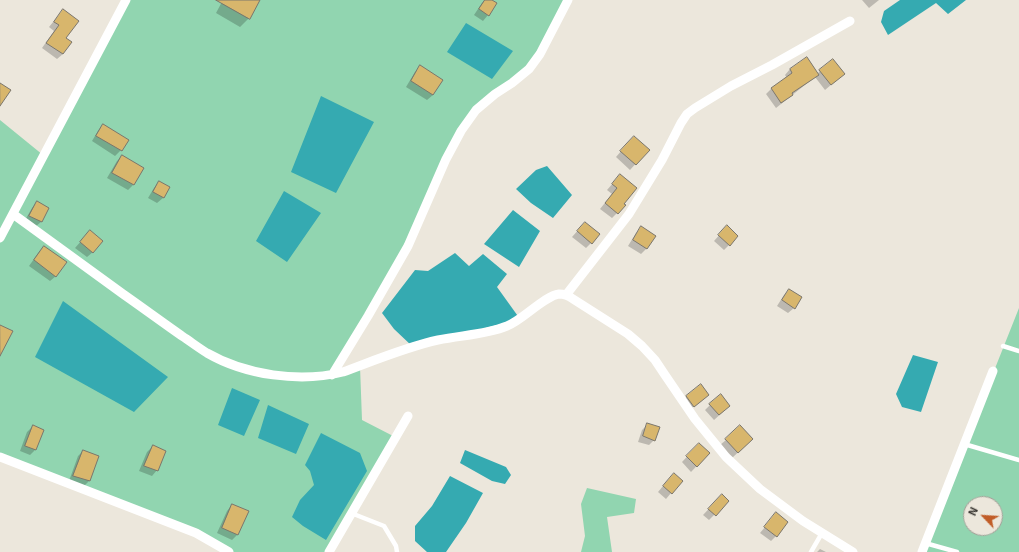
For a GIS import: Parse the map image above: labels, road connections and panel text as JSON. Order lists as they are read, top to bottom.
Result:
{
  "north": "top left"
}
